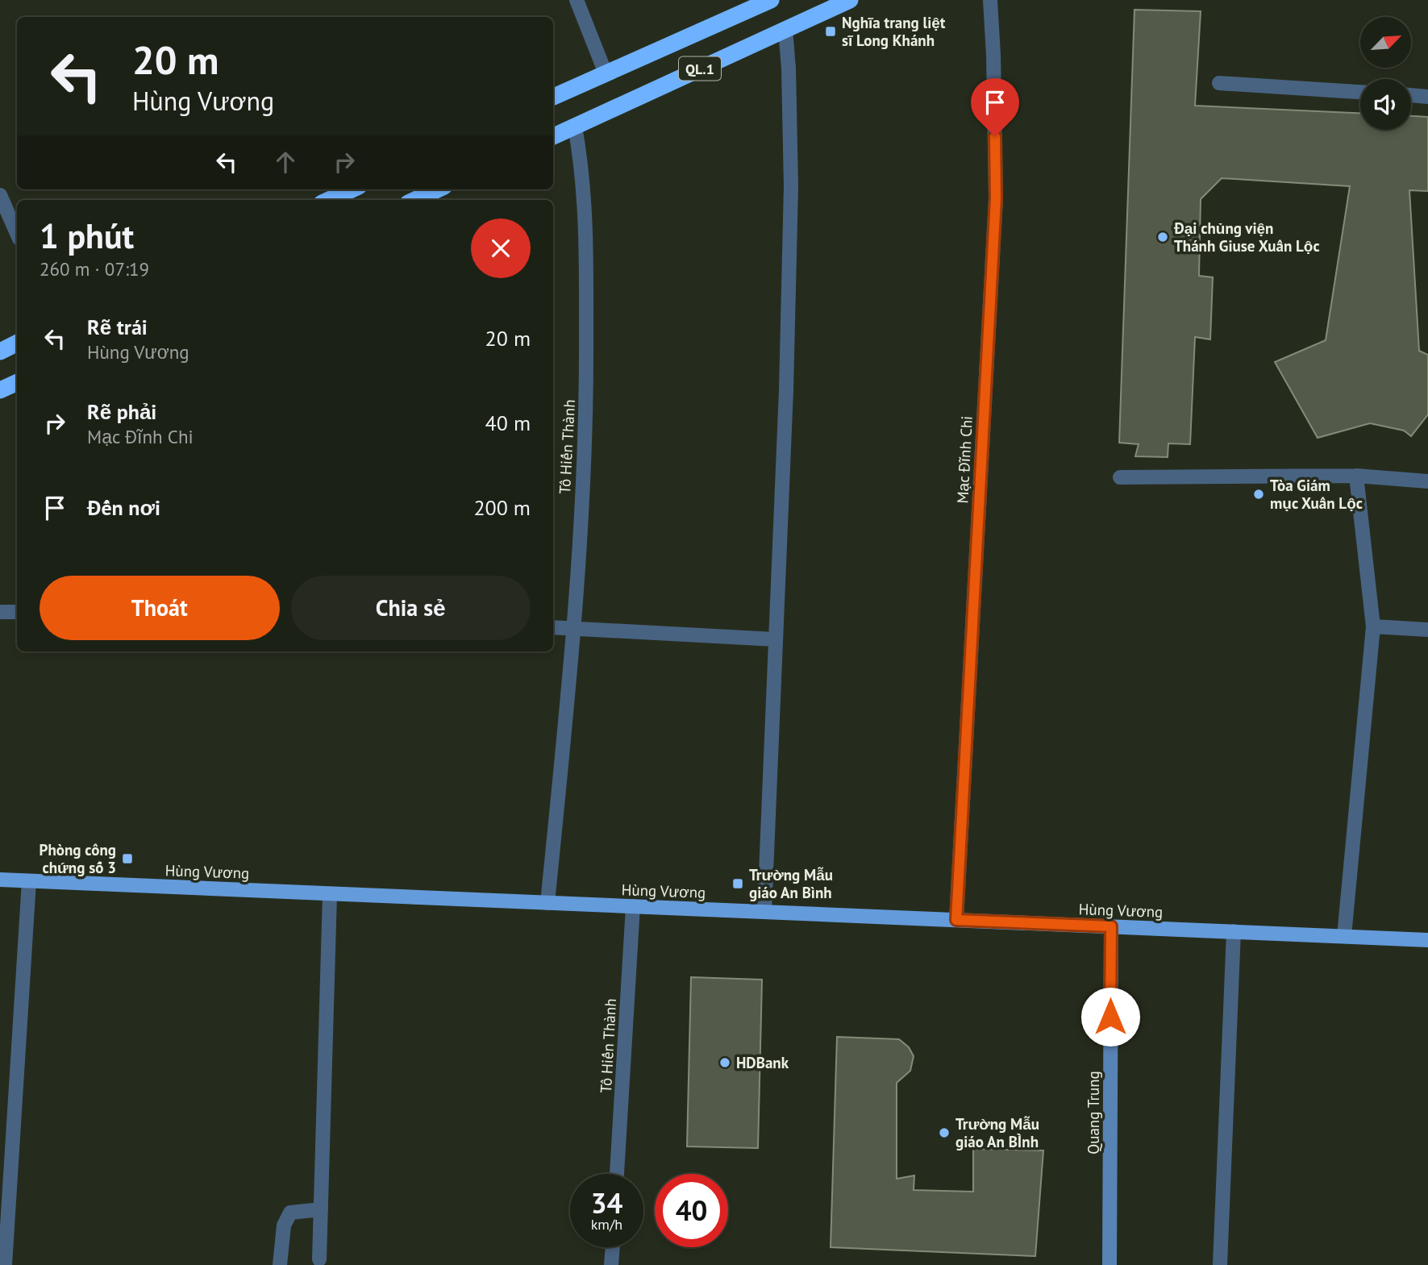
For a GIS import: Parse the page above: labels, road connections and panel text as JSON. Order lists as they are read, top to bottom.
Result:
{
  "streets": {
    "highway": ["QL.1"],
    "main road": ["Hùng Vương"],
    "street": ["Tô Hiến Thành", "Mạc Đĩnh Chi", "Quang Trung"]
  },
  "crossings": [
    ["QL.1", "Tô Hiến Thành"],
    ["Tô Hiến Thành", "Hùng Vương"],
    ["Mạc Đĩnh Chi", "Hùng Vương"],
    ["Hùng Vương", "Quang Trung"]
  ],
  "places": {
    "transit": ["Nghĩa trang liệt sĩ Long Khánh", "Phòng công chứng số 3", "Trường Mẫu giáo An Bình"],
    "other": [
      "Đại chủng viện Thánh Giuse Xuân Lộc",
      "Tòa Giám mục Xuân Lộc",
      "HDBank",
      "Trường Mẫu giáo An BÌnh"
    ]
  },
  "north": "top right",
  "page": {
    "turn": ["20 m", "Hùng Vương"],
    "heading": ["1 phút", "260 m · 07:19"],
    "list": [
      {
        "name": "Rẽ trái",
        "note": "Hùng Vương",
        "value": "20 m"
      },
      {
        "name": "Rẽ phải",
        "note": "Mạc Đĩnh Chi",
        "value": "40 m"
      },
      {
        "name": "Đến nơi",
        "value": "200 m"
      }
    ],
    "buttons": ["Thoát", "Chia sẻ"],
    "speed": "34 km/h",
    "limit": "40"
  }
}
